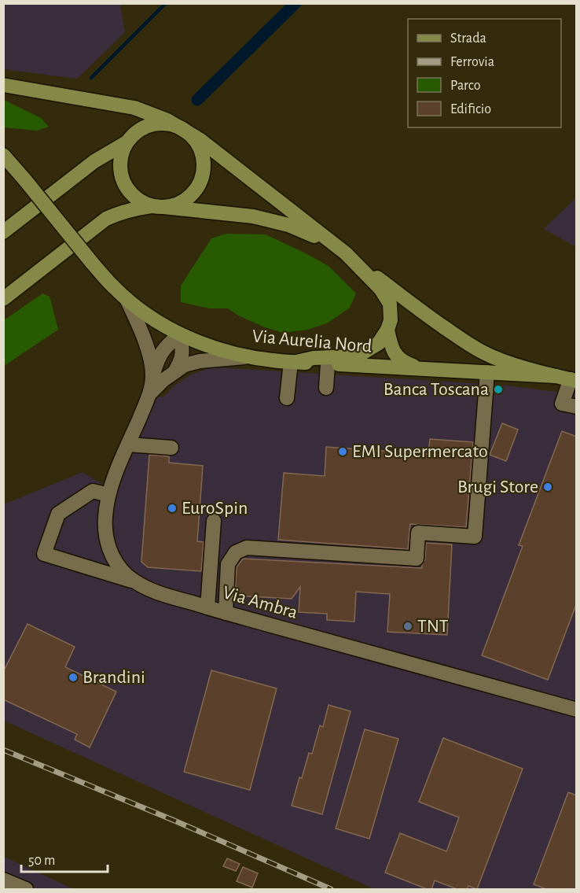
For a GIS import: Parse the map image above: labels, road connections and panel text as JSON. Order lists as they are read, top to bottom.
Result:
{
  "streets": {
    "main road": ["Via Aurelia Nord"],
    "street": ["Via Ambra"]
  },
  "places": [
    "Banca Toscana",
    "EMI Supermercato",
    "Brugi Store",
    "EuroSpin",
    "TNT",
    "Brandini"
  ],
  "legend": [
    "Strada",
    "Ferrovia",
    "Parco",
    "Edificio"
  ],
  "scale_bar": "50 m"
}
